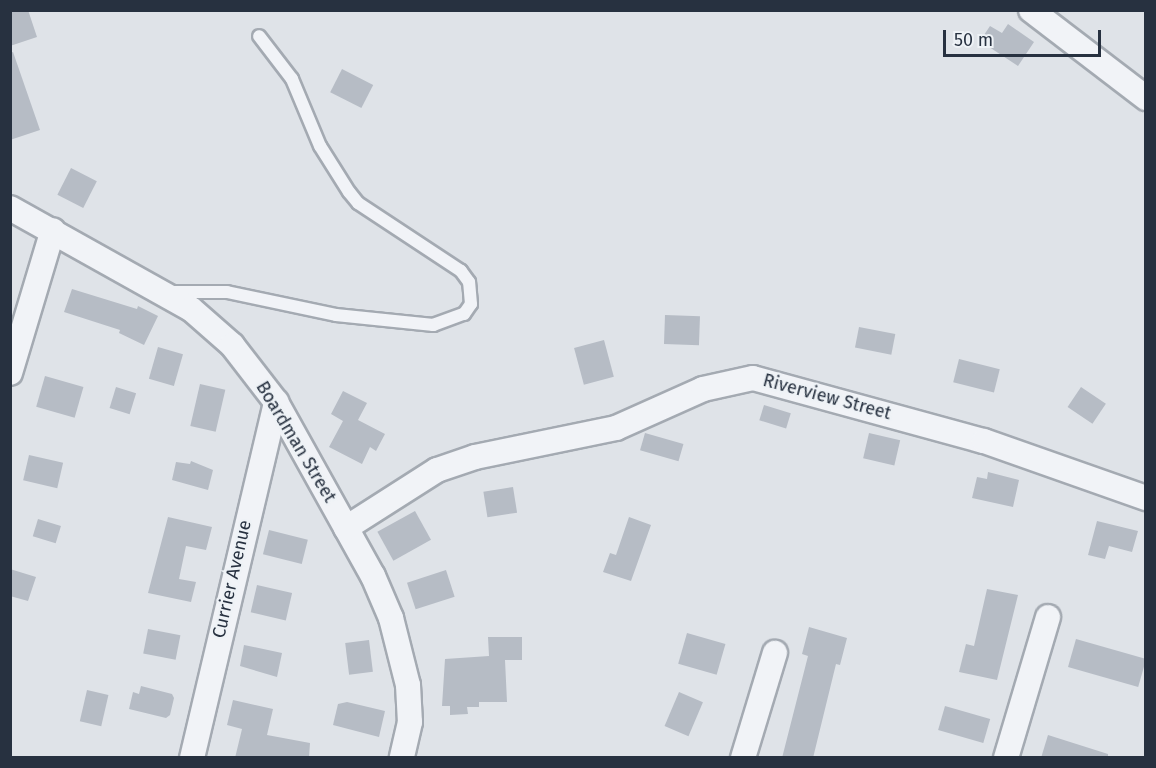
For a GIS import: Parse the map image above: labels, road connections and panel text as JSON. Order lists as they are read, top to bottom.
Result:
{
  "streets": {
    "street": ["Riverview Street", "Boardman Street", "Currier Avenue"]
  },
  "crossings": [
    ["Riverview Street", "Boardman Street"],
    ["Boardman Street", "Currier Avenue"]
  ],
  "scale_bar": "50 m"
}
